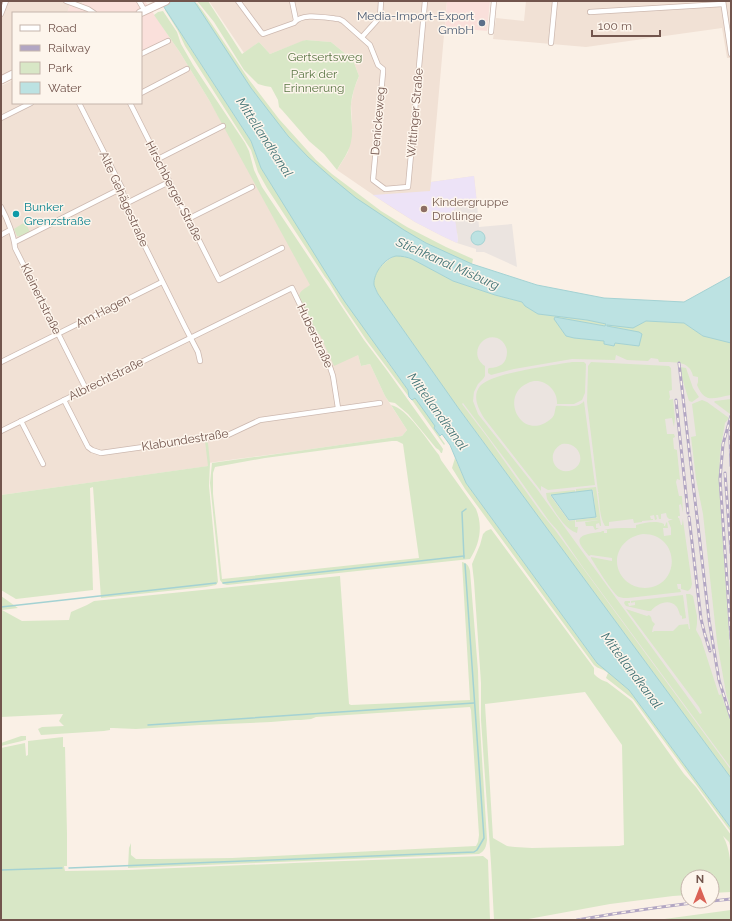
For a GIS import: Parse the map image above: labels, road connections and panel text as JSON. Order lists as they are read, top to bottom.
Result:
{
  "streets": {
    "street": [
      "Wittinger Straße",
      "Denickeweg",
      "Hirschberger Straße",
      "Alte Gehägestraße",
      "Kleinertstraße",
      "Am Hagen",
      "Huberstraße",
      "Albrechtstraße",
      "Klabundestraße"
    ]
  },
  "crossings": [
    ["Wittinger Straße", "Denickeweg"],
    ["Alte Gehägestraße", "Am Hagen"],
    ["Alte Gehägestraße", "Albrechtstraße"],
    ["Kleinertstraße", "Am Hagen"],
    ["Kleinertstraße", "Albrechtstraße"],
    ["Huberstraße", "Albrechtstraße"],
    ["Huberstraße", "Klabundestraße"],
    ["Albrechtstraße", "Klabundestraße"]
  ],
  "water": ["Mittellandkanal", "Stichkanal Misburg"],
  "parks": ["Gertsertsweg", "Park der Erinnerung"],
  "places": ["Media-Import-Export GmbH", "Kindergruppe Drollinge", "Bunker Grenzstraße"],
  "legend": [
    "Road",
    "Railway",
    "Park",
    "Water"
  ],
  "scale_bar": "100 m",
  "north": "top"
}
